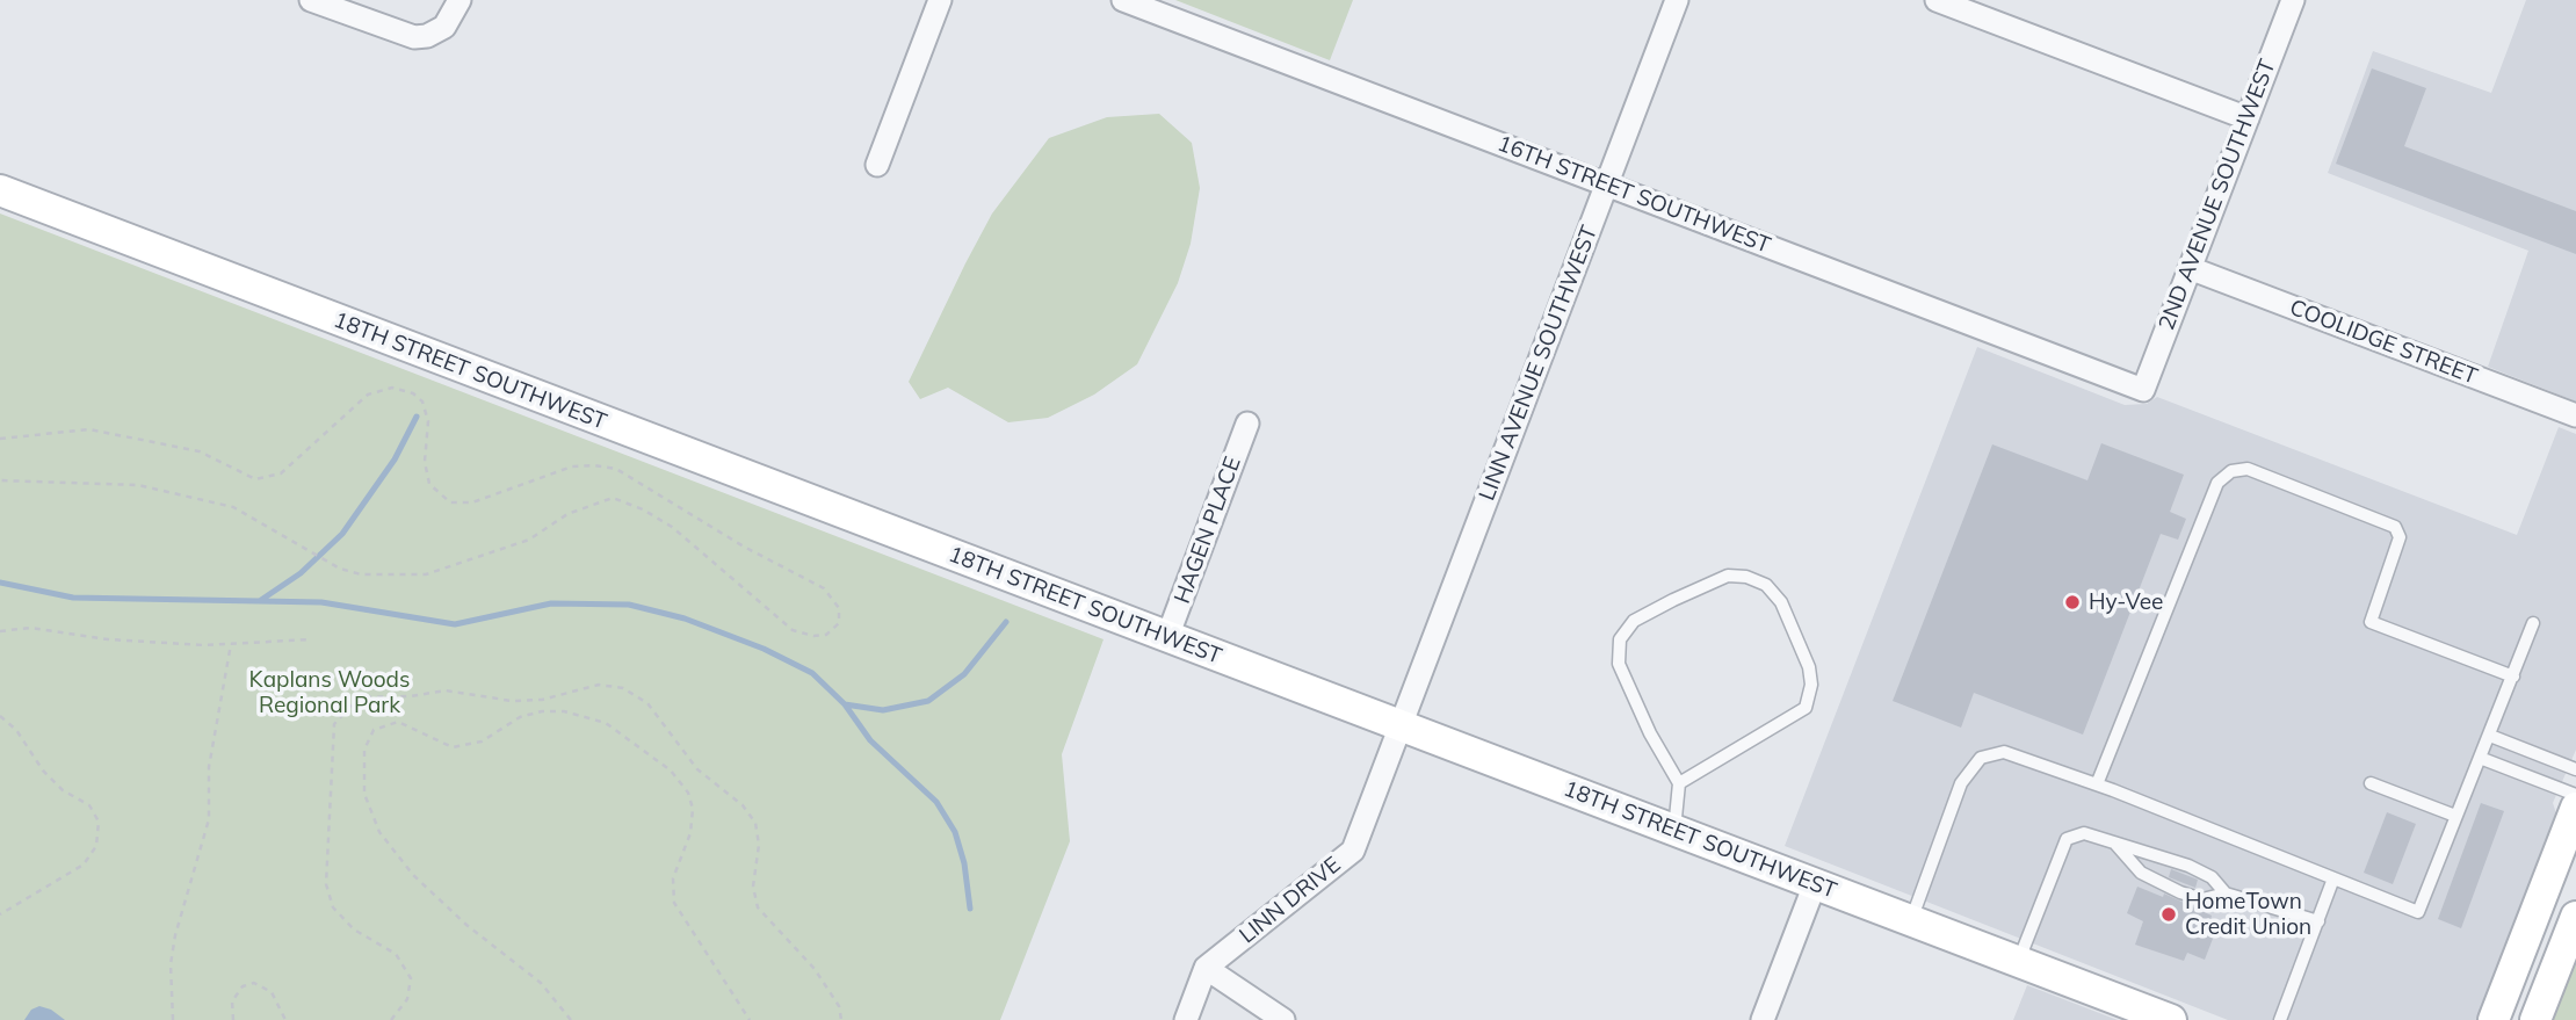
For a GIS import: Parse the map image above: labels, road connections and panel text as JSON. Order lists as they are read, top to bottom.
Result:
{
  "streets": {
    "street": [
      "16TH STREET SOUTHWEST",
      "2ND AVENUE SOUTHWEST",
      "COOLIDGE STREET",
      "LINN AVENUE SOUTHWEST",
      "18TH STREET SOUTHWEST",
      "HAGEN PLACE",
      "LINN DRIVE"
    ]
  },
  "crossings": [
    ["16TH STREET SOUTHWEST", "2ND AVENUE SOUTHWEST"],
    ["16TH STREET SOUTHWEST", "LINN AVENUE SOUTHWEST"],
    ["2ND AVENUE SOUTHWEST", "COOLIDGE STREET"],
    ["LINN AVENUE SOUTHWEST", "18TH STREET SOUTHWEST"],
    ["LINN AVENUE SOUTHWEST", "LINN DRIVE"],
    ["18TH STREET SOUTHWEST", "HAGEN PLACE"],
    ["18TH STREET SOUTHWEST", "LINN DRIVE"]
  ],
  "parks": ["Kaplans Woods Regional Park"],
  "places": ["Hy-Vee", "HomeTown Credit Union"]
}
